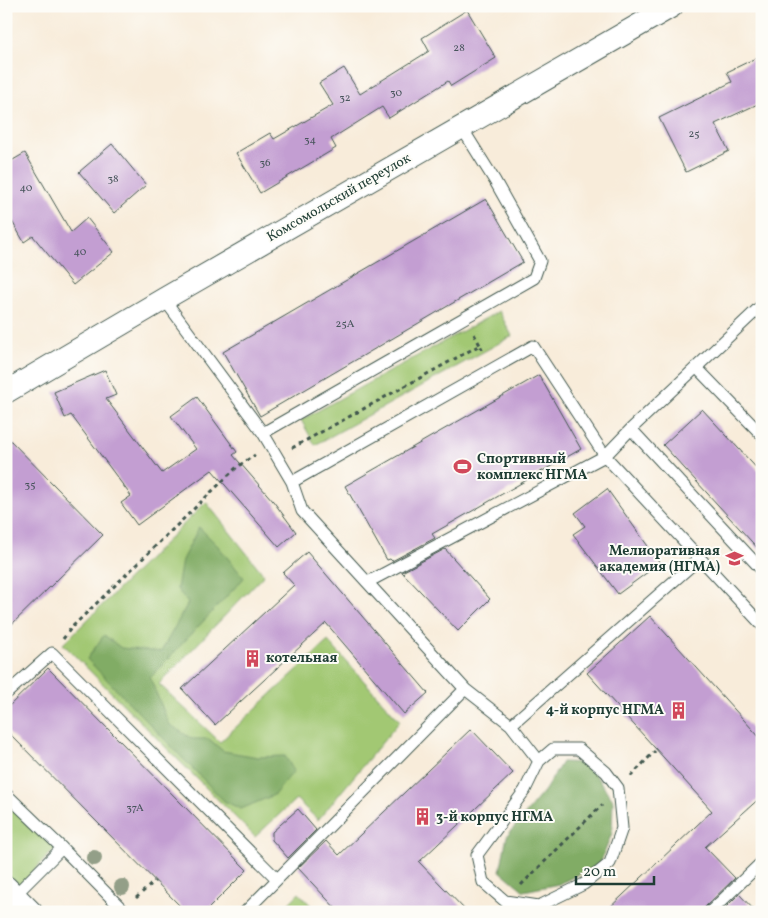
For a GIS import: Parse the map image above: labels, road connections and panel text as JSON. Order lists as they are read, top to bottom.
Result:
{
  "streets": {
    "street": ["Комсомольский переулок"]
  },
  "places": {
    "sports": ["Спортивный комплекс НГМА"],
    "school or university": ["Мелиоративная академия (НГМА)"],
    "building": ["котельная", "4-й корпус НГМА", "3-й корпус НГМА"]
  },
  "house_numbers": [
    "28",
    "30",
    "32",
    "25",
    "34",
    "36",
    "38",
    "40",
    "40",
    "25А",
    "35",
    "37А"
  ],
  "scale_bar": "20 m"
}
